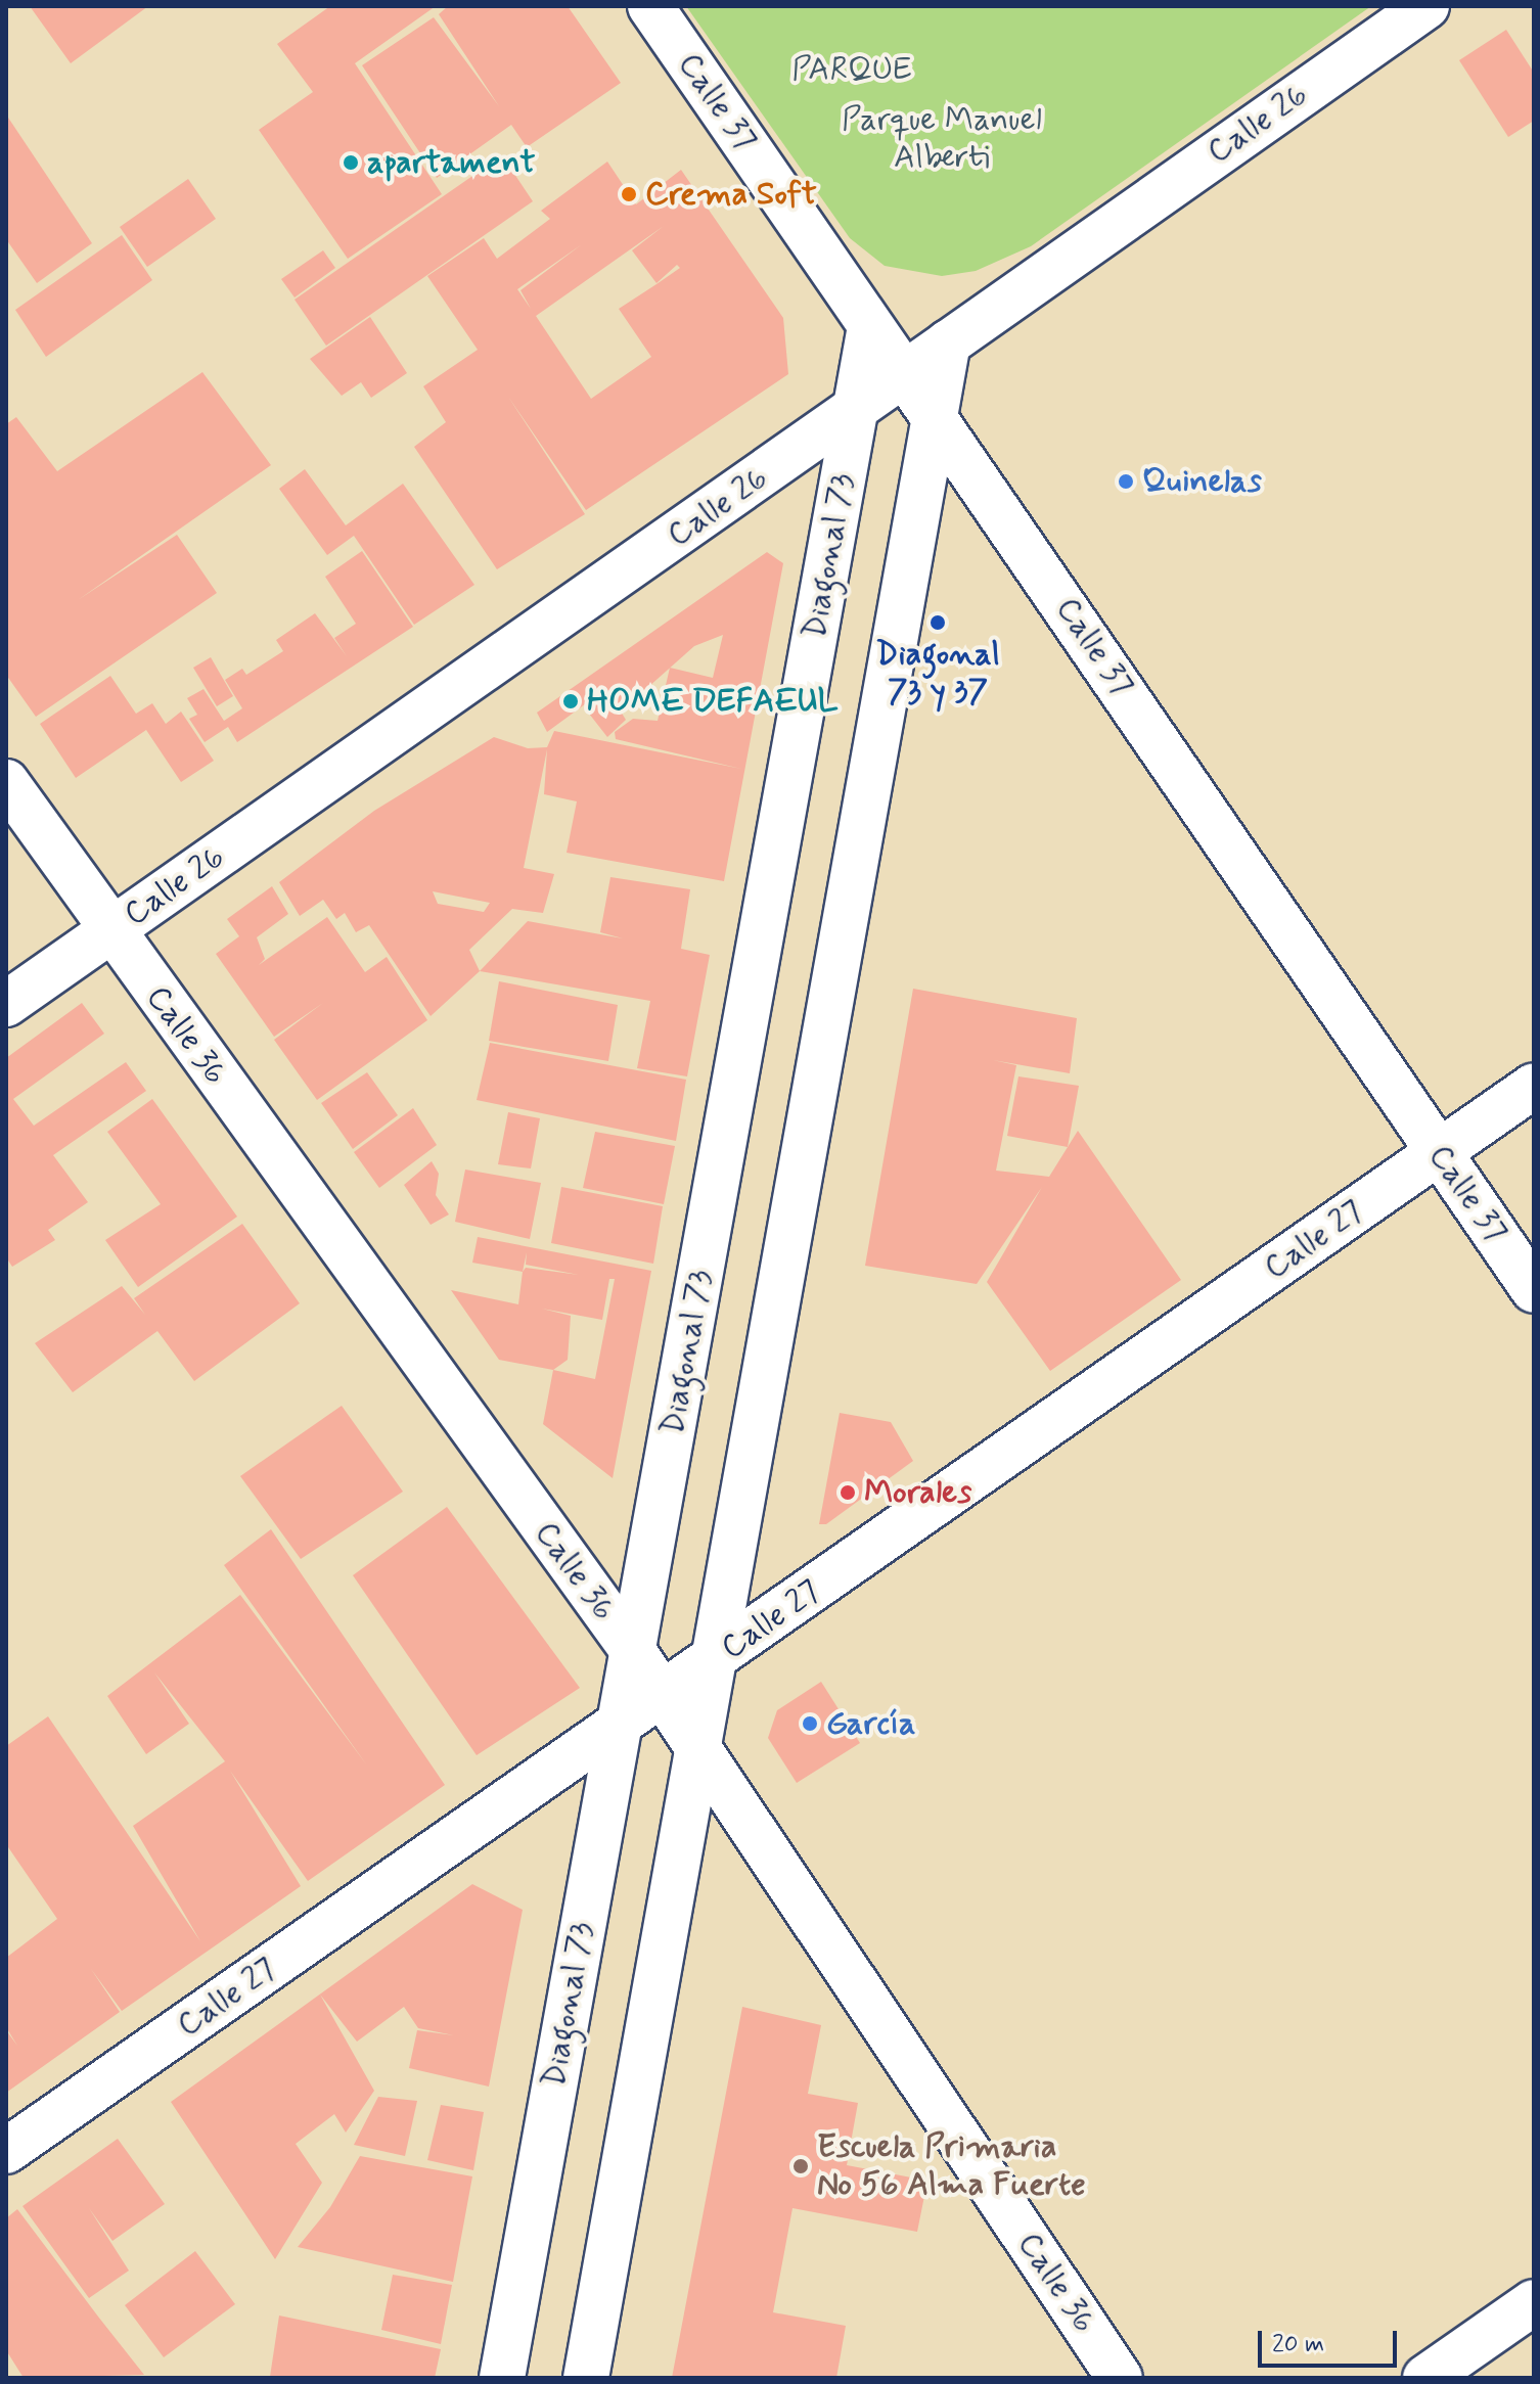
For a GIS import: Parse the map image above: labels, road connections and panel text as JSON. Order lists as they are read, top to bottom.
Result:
{
  "streets": {
    "street": [
      "Calle 37",
      "Calle 26",
      "Diagonal 73",
      "Calle 36",
      "Calle 27"
    ]
  },
  "crossings": [
    ["Calle 37", "Calle 26"],
    ["Calle 37", "Diagonal 73"],
    ["Calle 37", "Calle 27"],
    ["Calle 26", "Diagonal 73"],
    ["Calle 26", "Calle 36"],
    ["Diagonal 73", "Calle 36"],
    ["Diagonal 73", "Calle 27"],
    ["Calle 36", "Calle 27"]
  ],
  "parks": ["PARQUE", "Parque Manuel Alberti"],
  "places": [
    "apartament",
    "Crema Soft",
    "Quinelas",
    "Diagonal 73 y 37",
    "HOME DEFAEUL",
    "Morales",
    "García",
    "Escuela Primaria No 56 Alma Fuerte"
  ],
  "scale_bar": "20 m"
}
